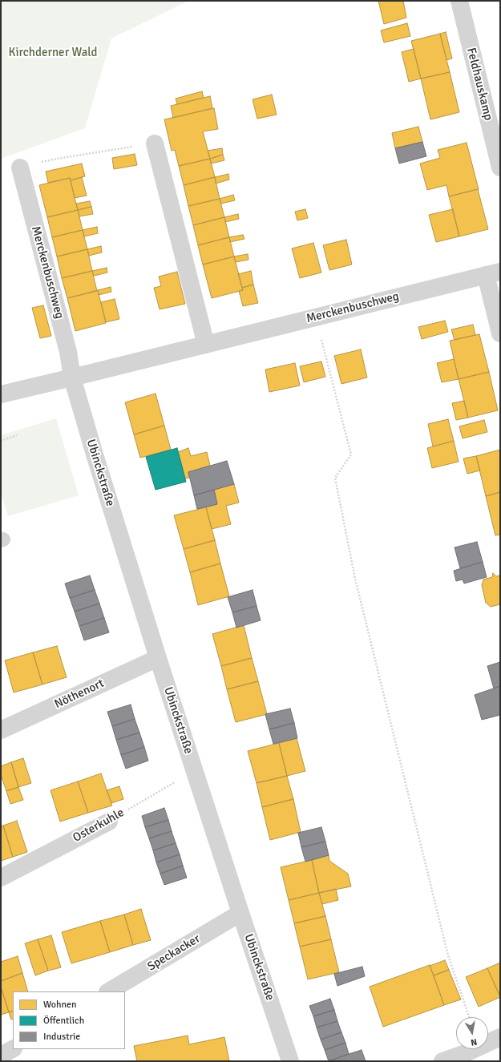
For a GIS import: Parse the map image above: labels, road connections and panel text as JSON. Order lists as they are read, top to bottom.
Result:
{
  "streets": {
    "street": [
      "Feldhauskamp",
      "Merckenbuschweg",
      "Ubinckstraße",
      "Nöthenort",
      "Osterkuhle",
      "Speckacker"
    ]
  },
  "crossings": [
    ["Merckenbuschweg", "Ubinckstraße"],
    ["Ubinckstraße", "Nöthenort"],
    ["Ubinckstraße", "Osterkuhle"],
    ["Ubinckstraße", "Speckacker"]
  ],
  "parks": ["Kirchderner Wald"],
  "legend": ["Wohnen", "Öffentlich", "Industrie"],
  "north": "bottom"
}
